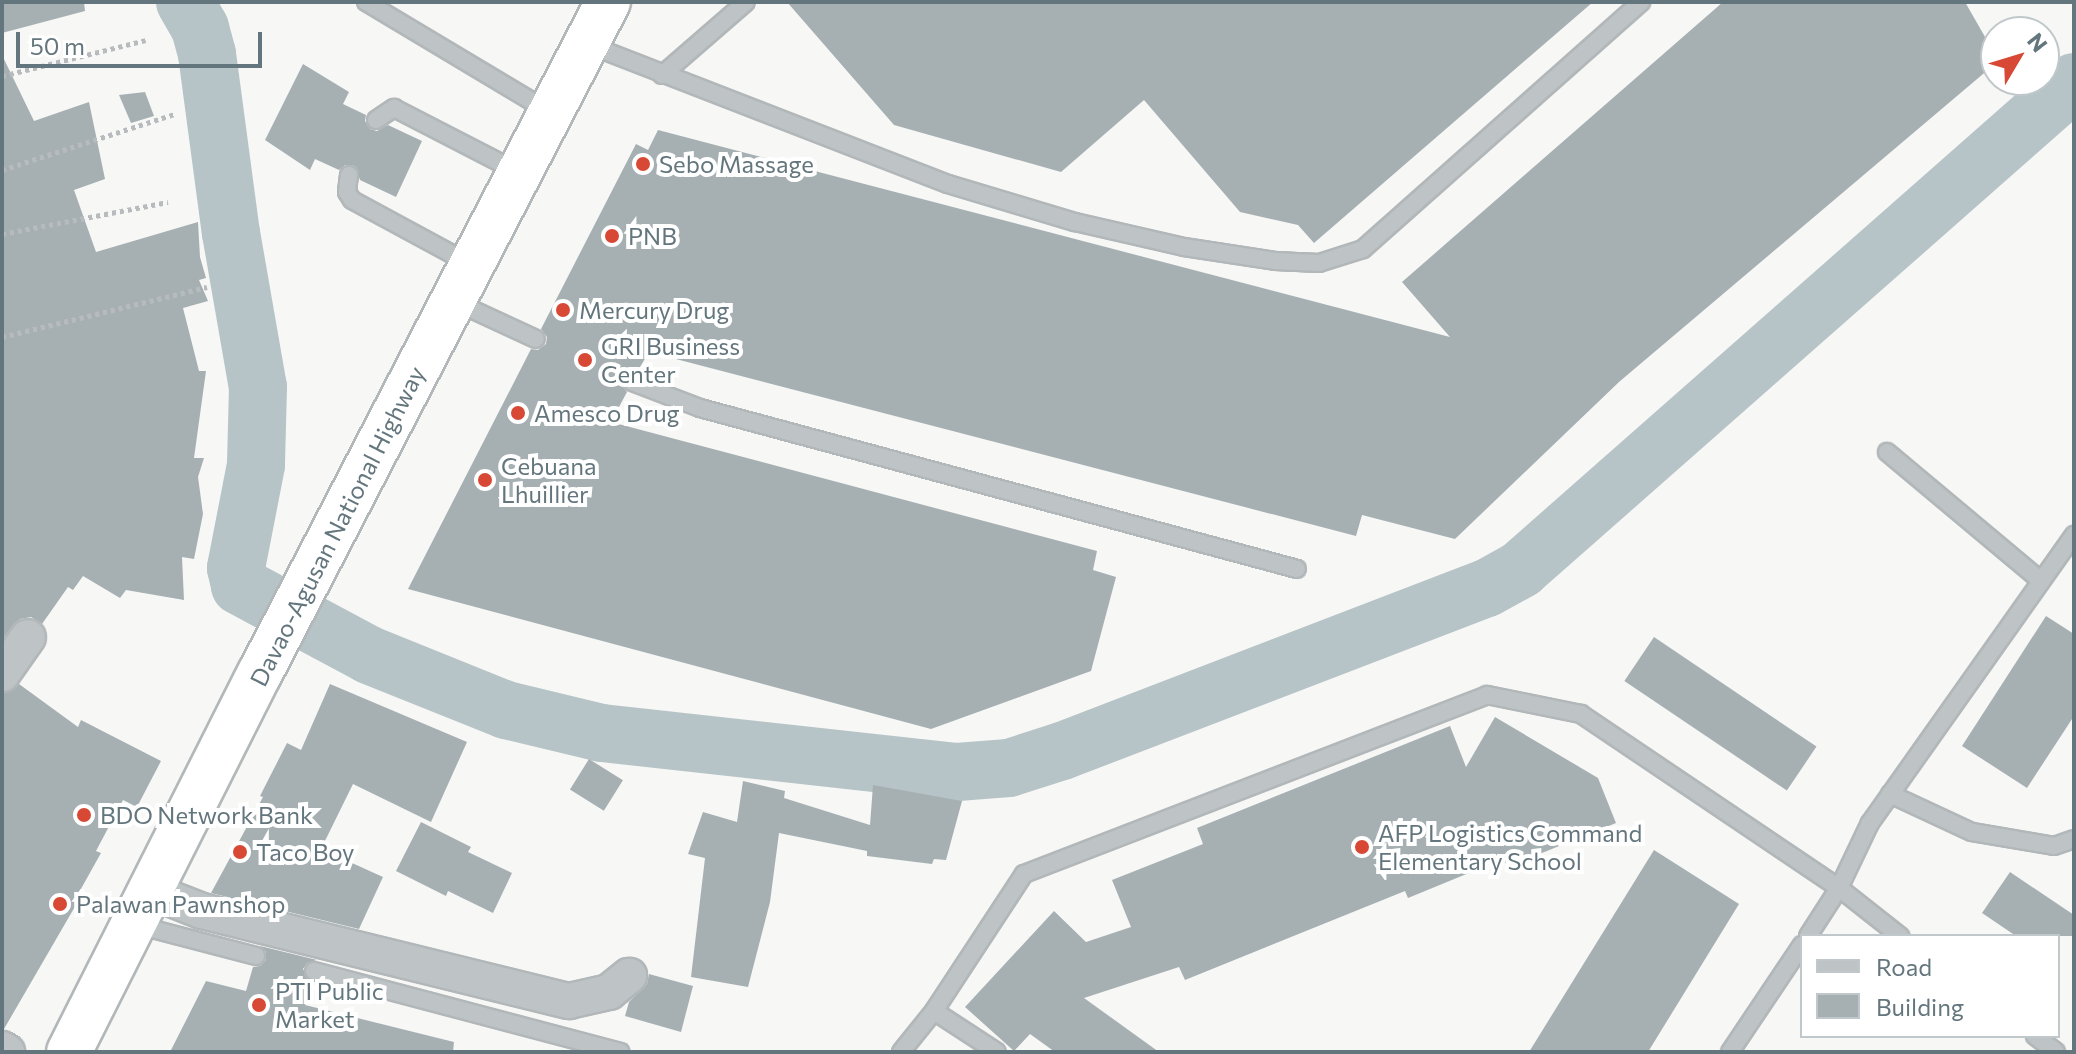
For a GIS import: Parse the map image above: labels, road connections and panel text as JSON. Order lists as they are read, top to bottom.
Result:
{
  "streets": {
    "highway": ["Davao-Agusan National Highway"]
  },
  "places": [
    "Sebo Massage",
    "PNB",
    "Mercury Drug",
    "GRI Business Center",
    "Amesco Drug",
    "Cebuana Lhuillier",
    "BDO Network Bank",
    "AFP Logistics Command Elementary School",
    "Taco Boy",
    "Palawan Pawnshop",
    "PTI Public Market"
  ],
  "legend": ["Road", "Building"],
  "scale_bar": "50 m",
  "north": "top right"
}
